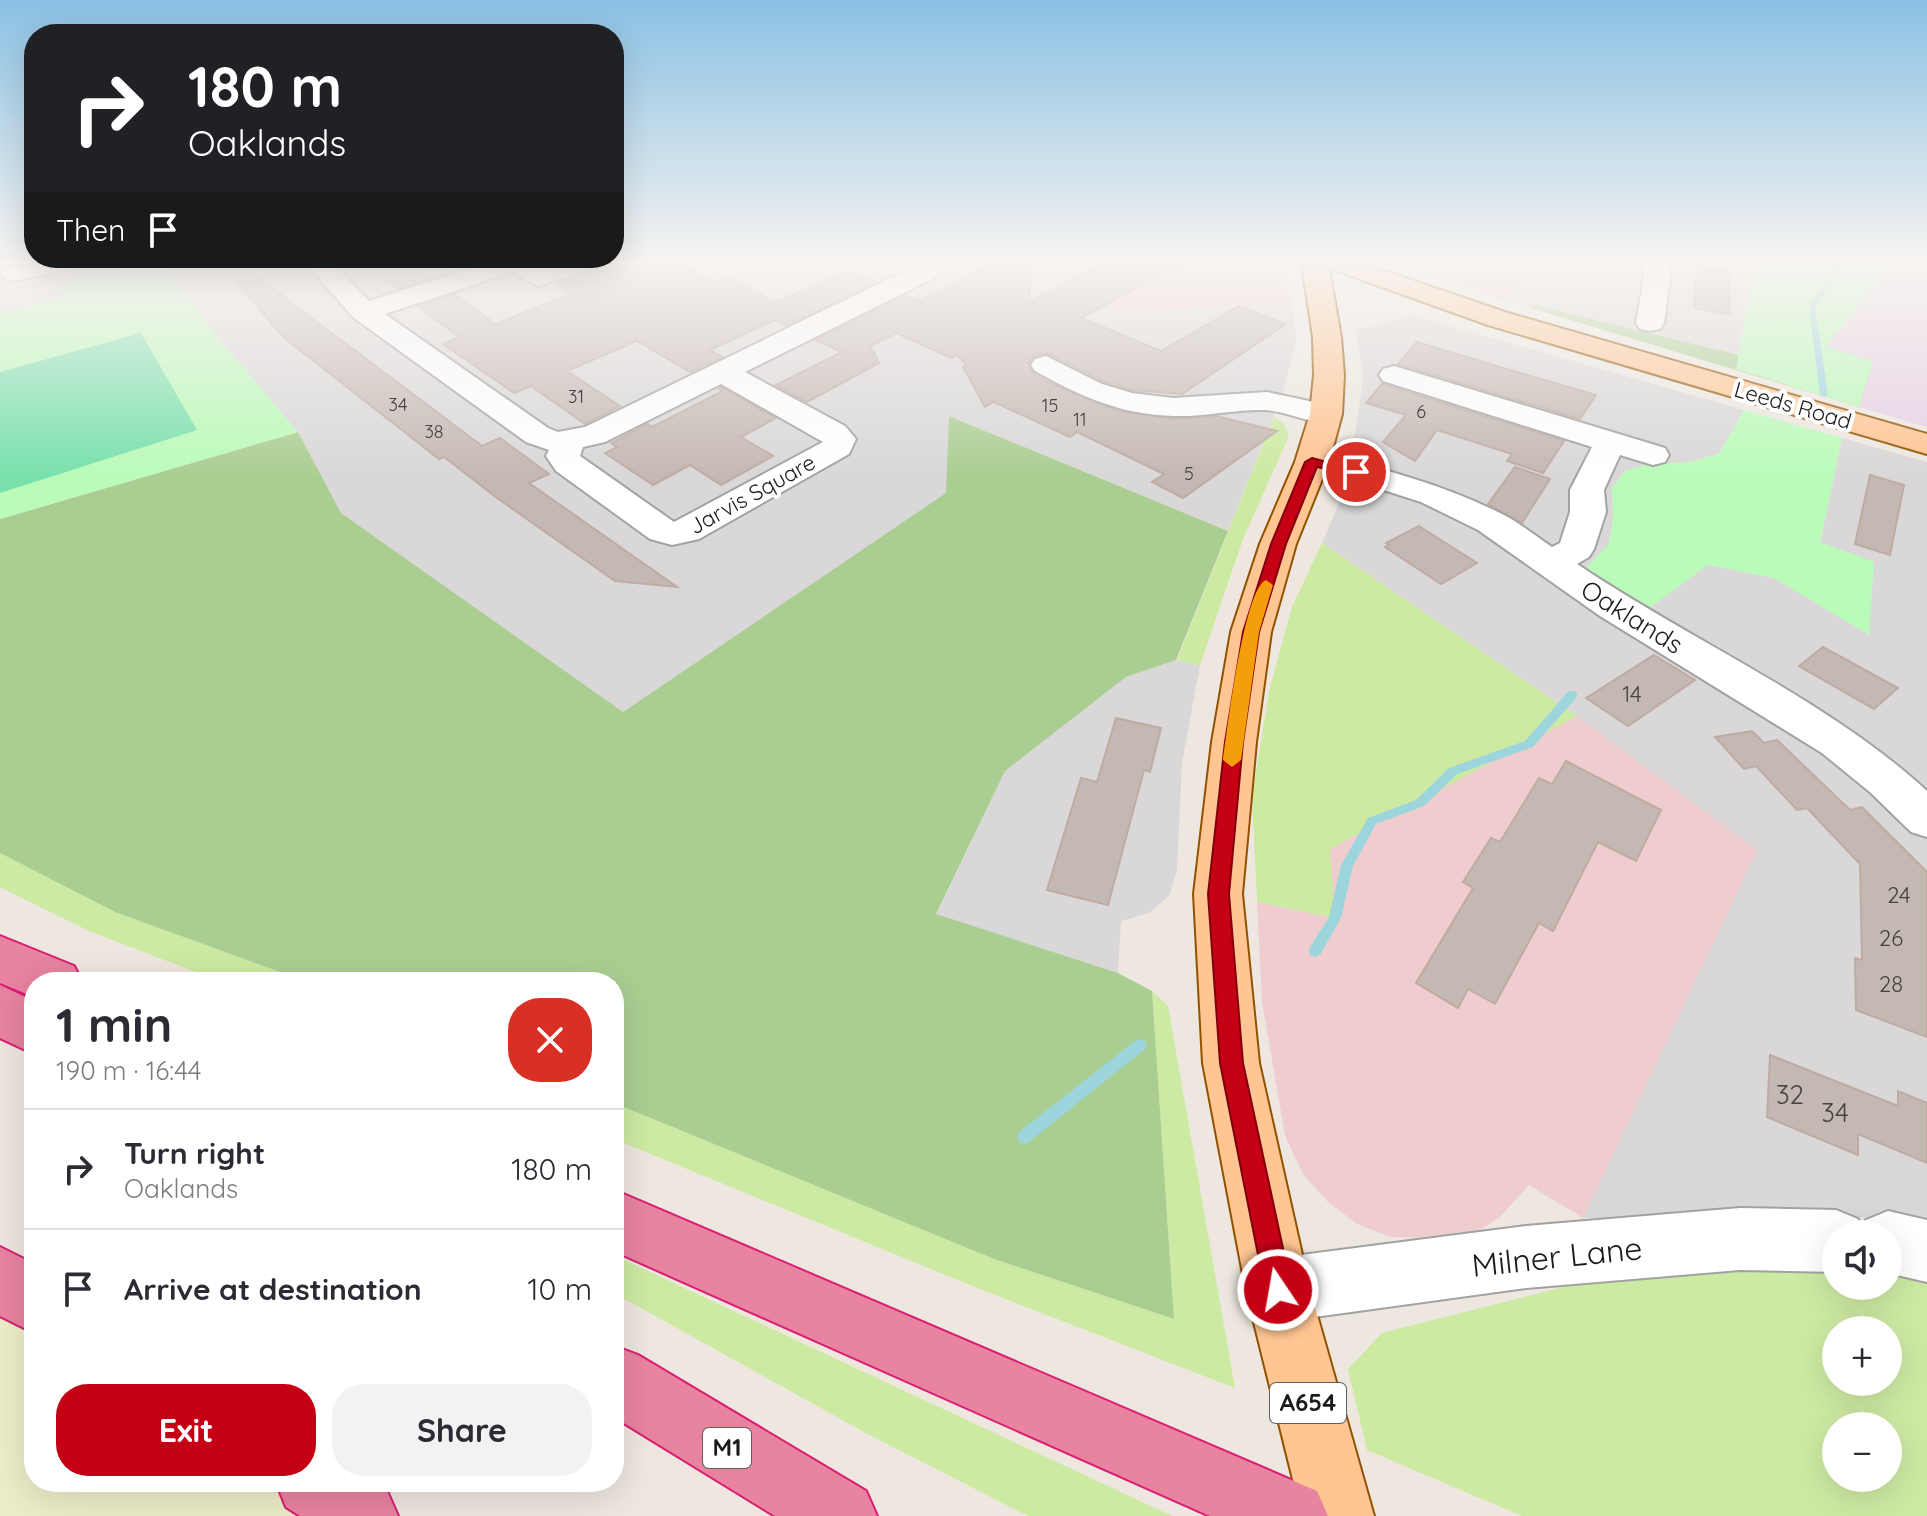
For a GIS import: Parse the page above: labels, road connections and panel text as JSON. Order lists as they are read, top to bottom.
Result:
{
  "streets": {
    "highway": ["M1"],
    "main road": ["Leeds Road", "A654"],
    "street": ["Jarvis Square", "Oaklands", "Milner Lane"]
  },
  "crossings": [
    ["Oaklands", "A654"],
    ["Milner Lane", "A654"]
  ],
  "house_numbers": [
    "31",
    "34",
    "15",
    "6",
    "11",
    "38",
    "5",
    "14",
    "24",
    "26",
    "28",
    "32",
    "34"
  ],
  "page": {
    "turn": ["180 m", "Oaklands"],
    "then": "Then",
    "heading": ["1 min", "190 m · 16:44"],
    "list": [
      {
        "name": "Turn right",
        "note": "Oaklands",
        "value": "180 m"
      },
      {
        "name": "Arrive at destination",
        "value": "10 m"
      }
    ],
    "map_buttons": ["+", "−"],
    "buttons": ["Exit", "Share"]
  }
}
